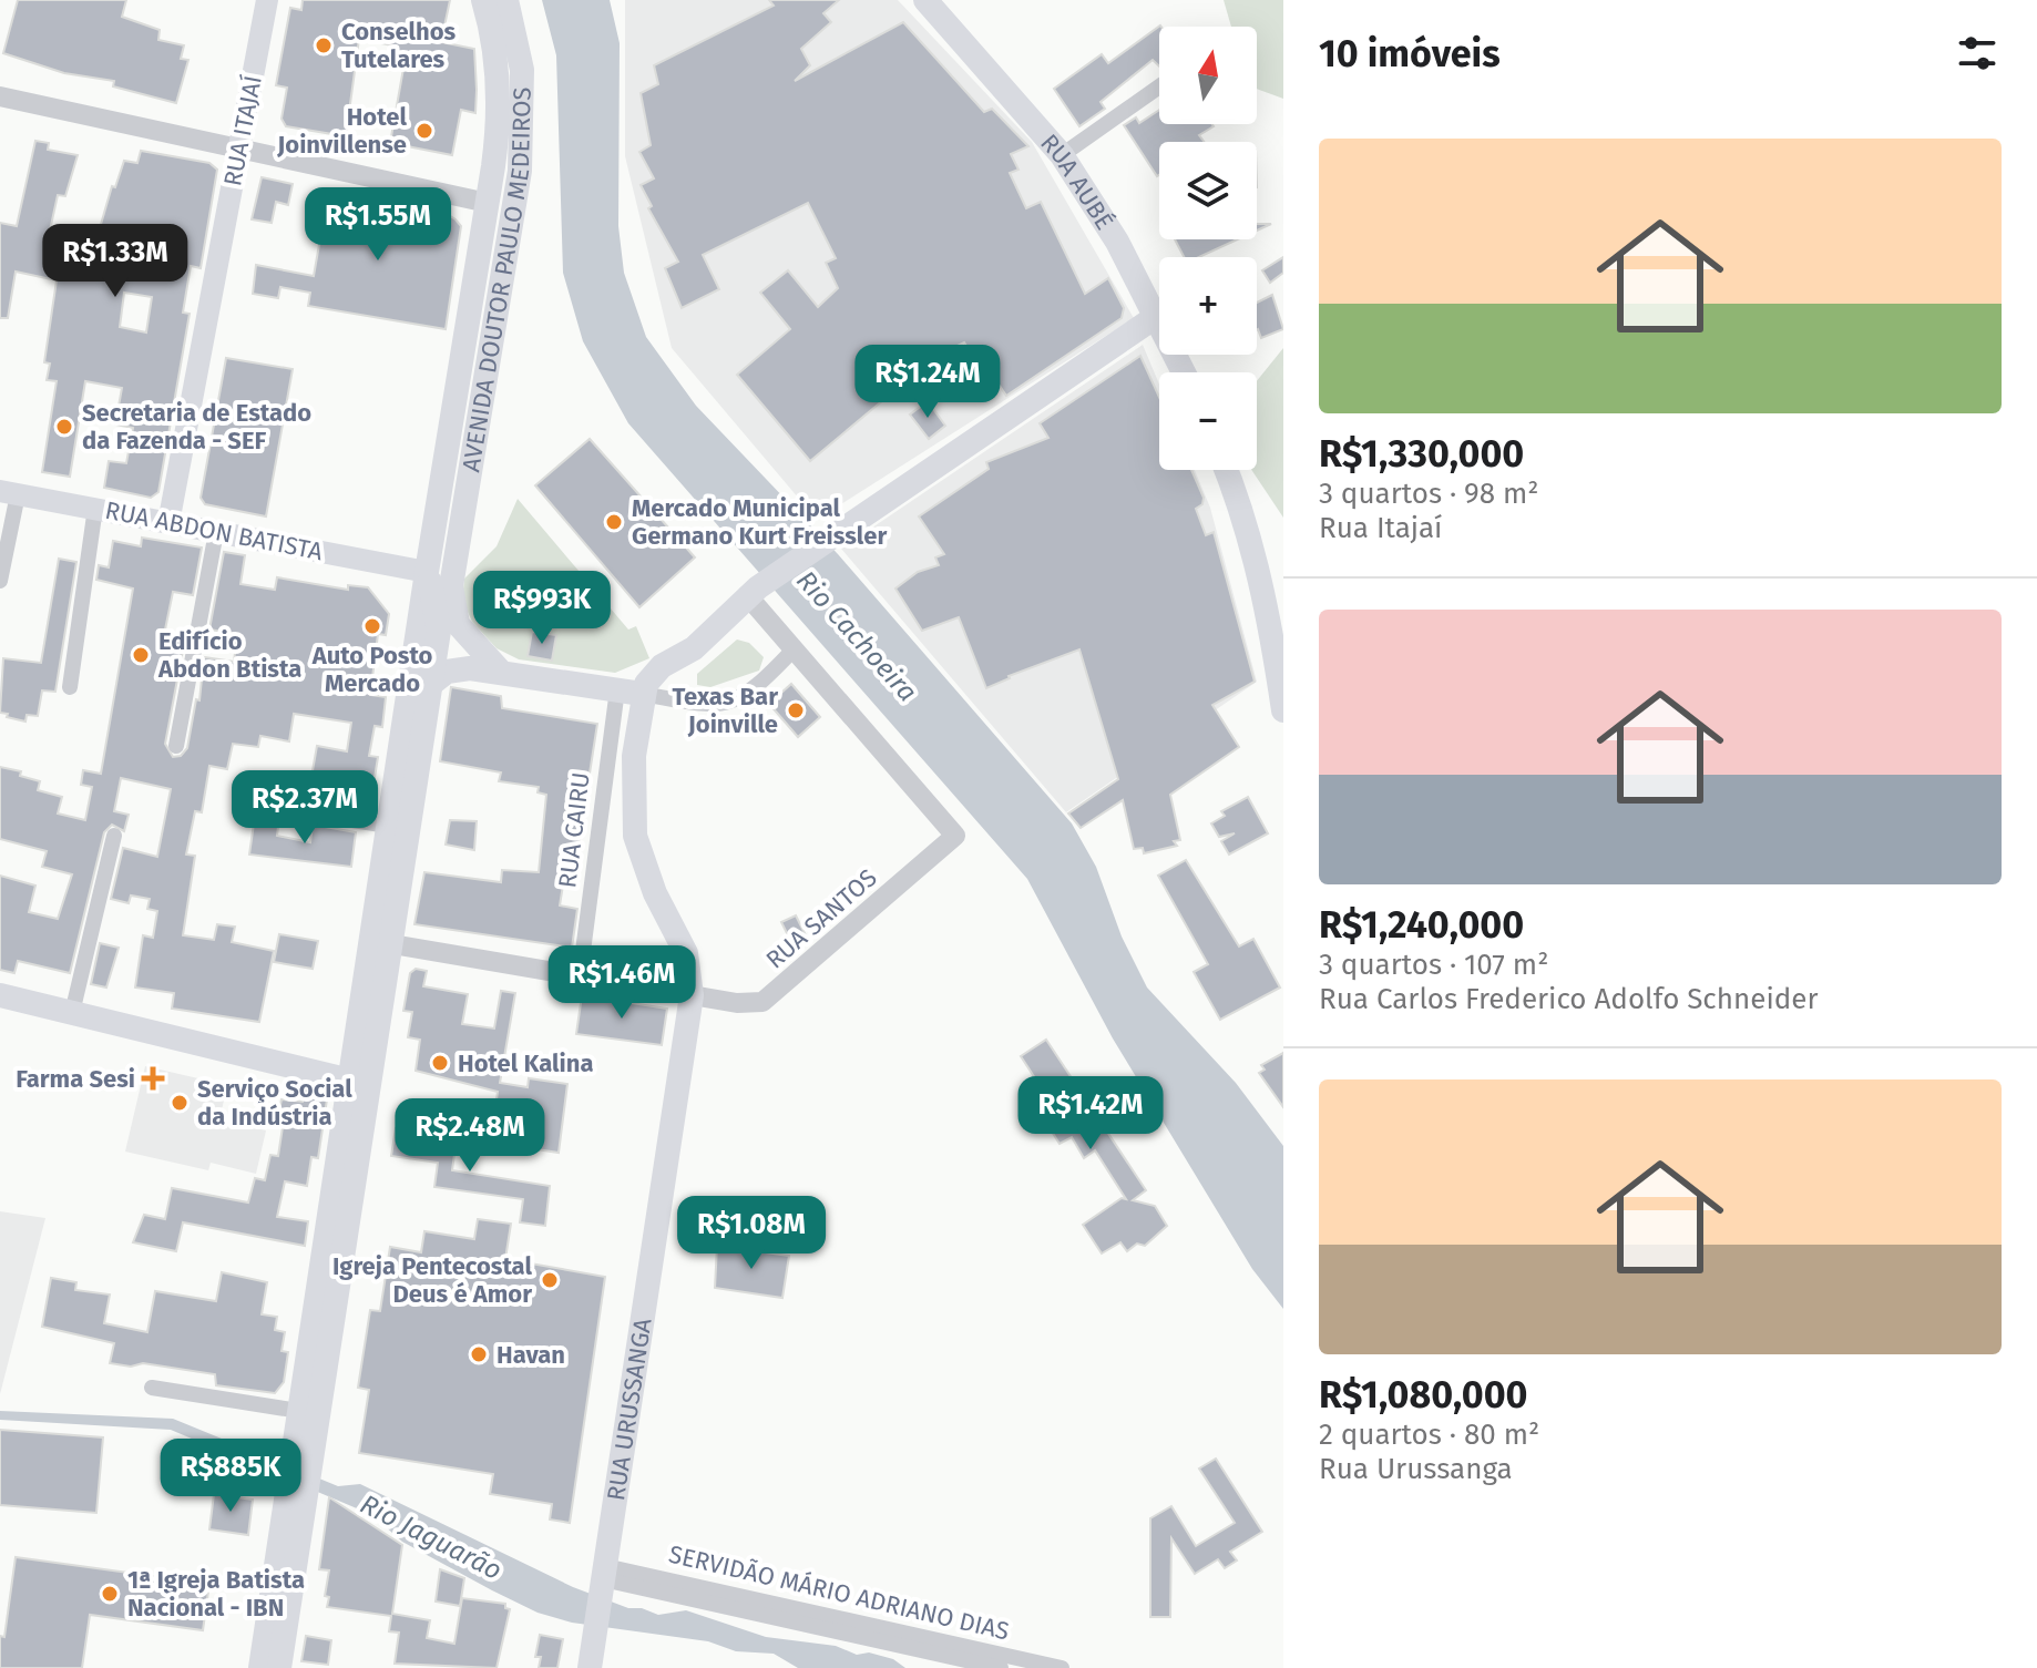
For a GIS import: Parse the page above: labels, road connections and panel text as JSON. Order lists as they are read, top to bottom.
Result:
{
  "streets": {
    "main road": [
      "RUA ITAJAÍ",
      "RUA AUBÉ",
      "AVENIDA DOUTOR PAULO MEDEIROS",
      "RUA ABDON BATISTA",
      "RUA URUSSANGA"
    ],
    "street": ["RUA CAIRU", "RUA SANTOS", "SERVIDÃO MÁRIO ADRIANO DIAS"]
  },
  "crossings": [
    ["RUA ITAJAÍ", "RUA ABDON BATISTA"],
    ["AVENIDA DOUTOR PAULO MEDEIROS", "RUA ABDON BATISTA"],
    ["RUA CAIRU", "RUA SANTOS"],
    ["RUA SANTOS", "RUA URUSSANGA"],
    ["RUA URUSSANGA", "SERVIDÃO MÁRIO ADRIANO DIAS"]
  ],
  "water": ["Rio Cachoeira", "Rio Jaguarão"],
  "places": {
    "other": [
      "Conselhos Tutelares",
      "Hotel Joinvillense",
      "Secretaria de Estado da Fazenda - SEF",
      "Mercado Municipal Germano Kurt Freissler",
      "Auto Posto Mercado",
      "Edifício Abdon Btista",
      "Texas Bar Joinville",
      "Hotel Kalina",
      "Serviço Social da Indústria",
      "Igreja Pentecostal Deus é Amor",
      "Havan",
      "1ª Igreja Batista Nacional - IBN"
    ],
    "health": ["Farma Sesi"]
  },
  "north": "top",
  "page": {
    "heading": "10 imóveis",
    "map_buttons": ["+", "−"],
    "list": [
      {
        "name": "R$1,330,000",
        "note": "3 quartos · 98 m² · Rua Itajaí"
      },
      {
        "name": "R$1,240,000",
        "note": "3 quartos · 107 m² · Rua Carlos Frederico Adolfo Schneider"
      },
      {
        "name": "R$1,080,000",
        "note": "2 quartos · 80 m² · Rua Urussanga"
      }
    ],
    "price": [
      "R$1.55M",
      "R$1.33M",
      "R$1.24M",
      "R$993K",
      "R$2.37M",
      "R$1.46M",
      "R$1.42M",
      "R$2.48M",
      "R$1.08M",
      "R$885K"
    ]
  }
}
